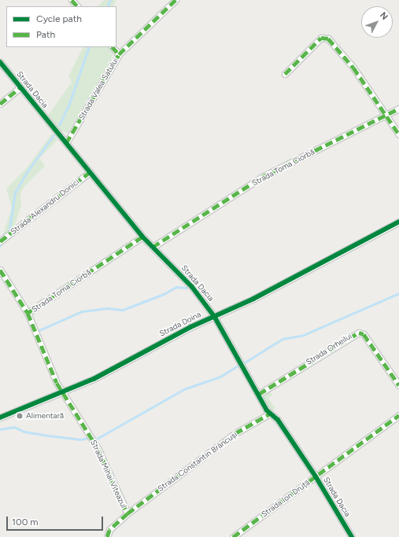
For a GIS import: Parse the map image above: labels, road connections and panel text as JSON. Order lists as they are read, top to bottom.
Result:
{
  "streets": {
    "street": [
      "Strada Valea Satului",
      "Strada Dacia",
      "Strada Toma Ciorbă",
      "Strada Alexandru Donici",
      "Strada Doina",
      "Strada Orheilui",
      "Strada Constantin Brâncuși",
      "Strada Mihai Viteazul",
      "Strada Ion Druță"
    ]
  },
  "crossings": [
    ["Strada Valea Satului", "Strada Dacia"],
    ["Strada Dacia", "Strada Toma Ciorbă"],
    ["Strada Dacia", "Strada Alexandru Donici"],
    ["Strada Dacia", "Strada Doina"],
    ["Strada Dacia", "Strada Orheilui"],
    ["Strada Dacia", "Strada Constantin Brâncuși"],
    ["Strada Dacia", "Strada Ion Druță"],
    ["Strada Toma Ciorbă", "Strada Doina"],
    ["Strada Toma Ciorbă", "Strada Mihai Viteazul"],
    ["Strada Doina", "Strada Mihai Viteazul"],
    ["Strada Constantin Brâncuși", "Strada Mihai Viteazul"]
  ],
  "places": ["Alimentară"],
  "legend": ["Cycle path", "Path"],
  "scale_bar": "100 m",
  "north": "top right"
}
